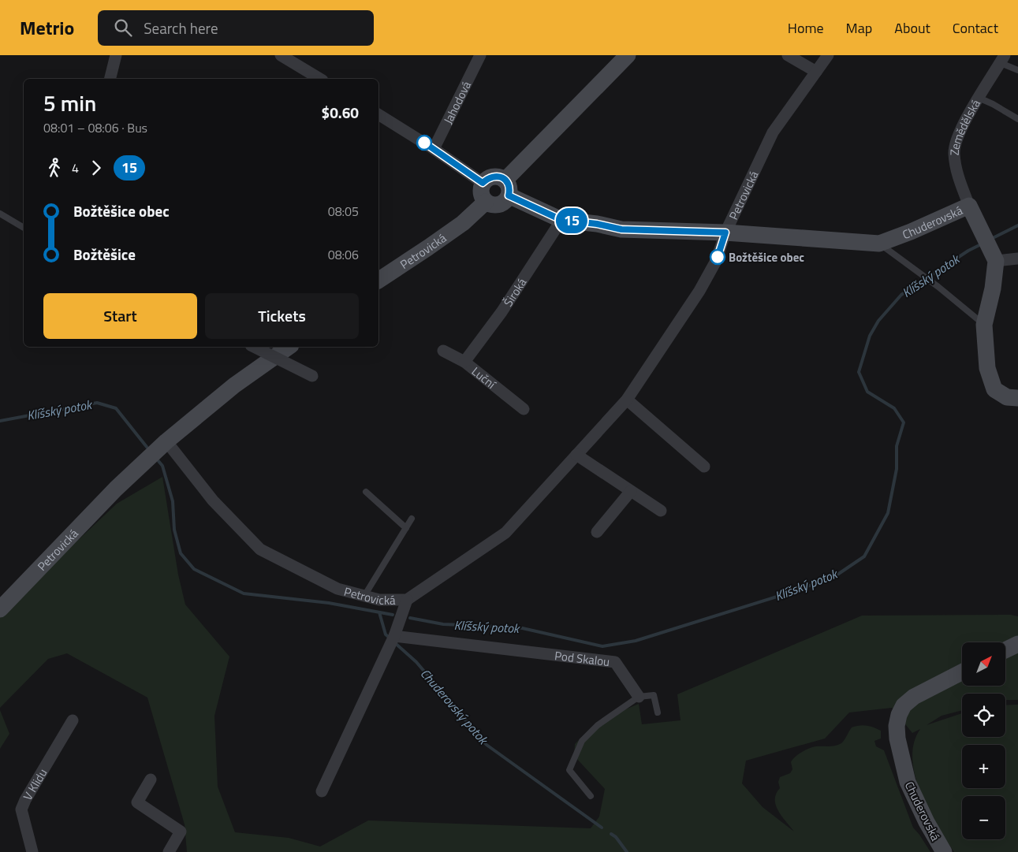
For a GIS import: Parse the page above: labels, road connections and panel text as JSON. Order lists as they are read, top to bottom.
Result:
{
  "streets": {
    "street": [
      "Jahodová",
      "Zemědělská",
      "Petrovická",
      "Chuderovská",
      "Široká",
      "Luční",
      "Pod Skalou",
      "V Klidu"
    ]
  },
  "crossings": [
    ["Zemědělská", "Chuderovská"],
    ["Petrovická", "Chuderovská"],
    ["Široká", "Luční"]
  ],
  "water": ["Klíšský potok", "Chuderovský potok"],
  "places": ["Božtěšice obec"],
  "lines": ["bus line 15"],
  "north": "top right",
  "page": {
    "header": "Metrio",
    "search": "Search here",
    "nav": [
      "Home",
      "Map",
      "About",
      "Contact"
    ],
    "on_map": "15",
    "heading": ["5 min", "08:01 – 08:06 · Bus", "$0.60"],
    "legs": ["4", "15"],
    "list": [
      {
        "name": "Božtěšice obec",
        "value": "08:05"
      },
      {
        "name": "Božtěšice",
        "value": "08:06"
      }
    ],
    "buttons": ["Start", "Tickets"],
    "map_buttons": ["+", "−"]
  }
}
